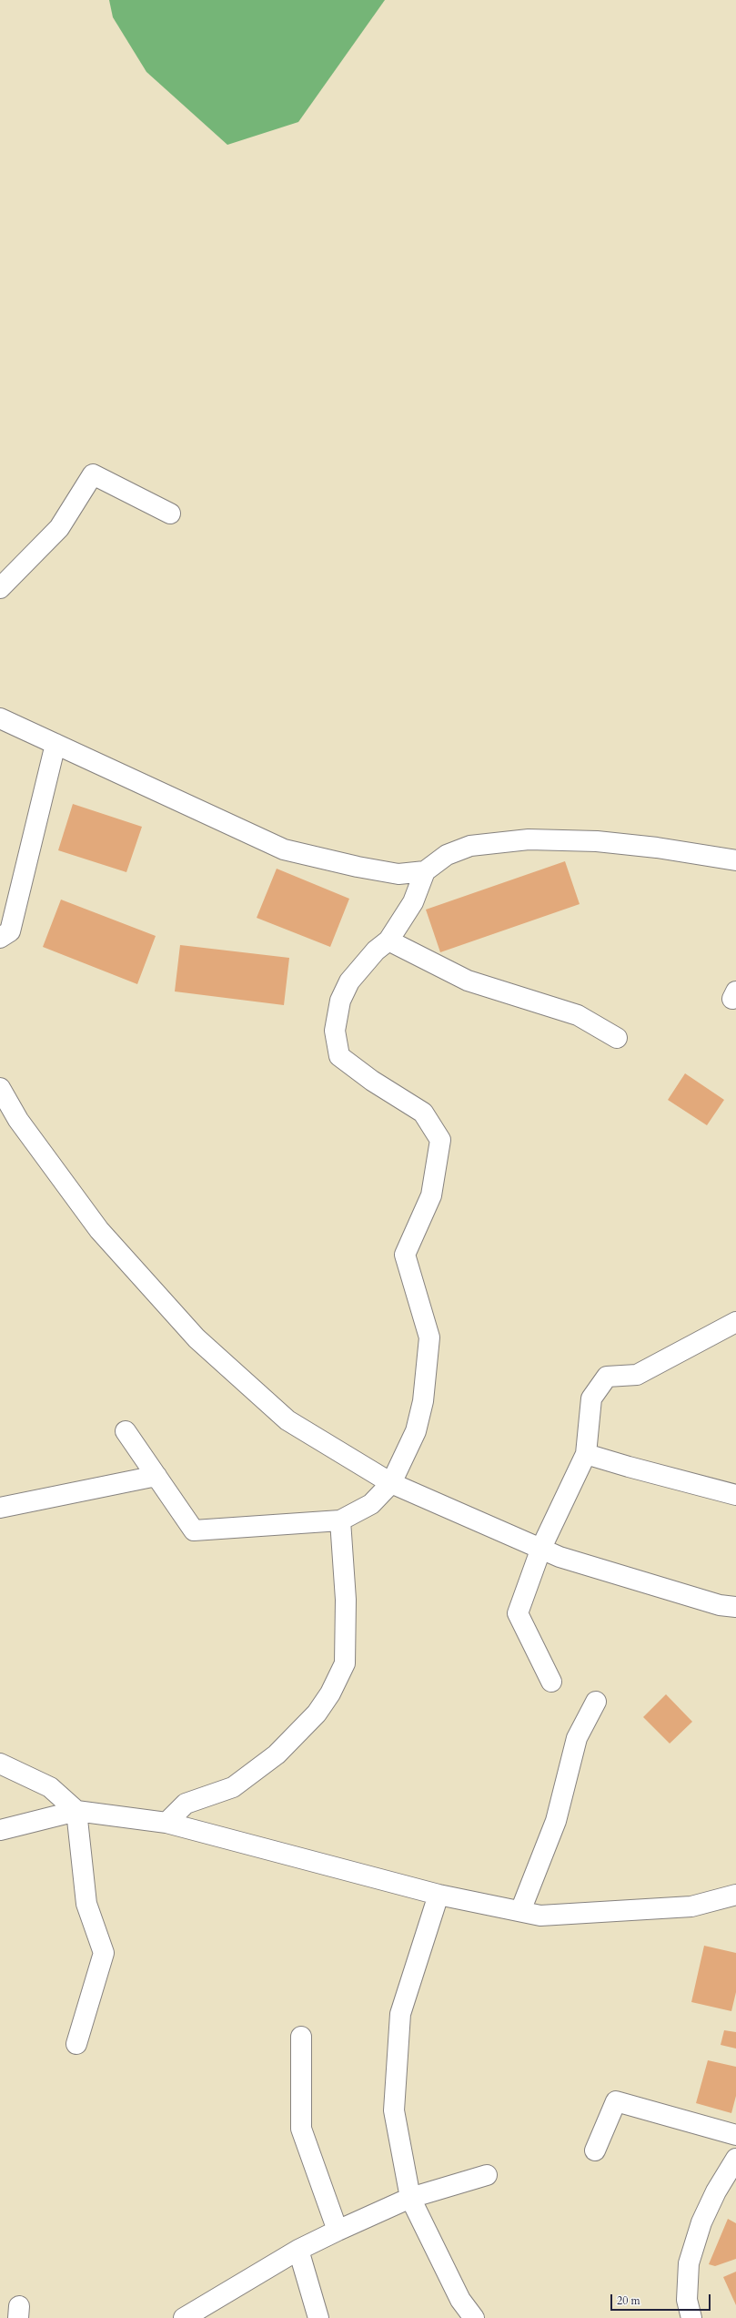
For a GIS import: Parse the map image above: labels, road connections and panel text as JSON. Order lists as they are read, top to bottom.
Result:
{
  "scale_bar": "20 m"
}
